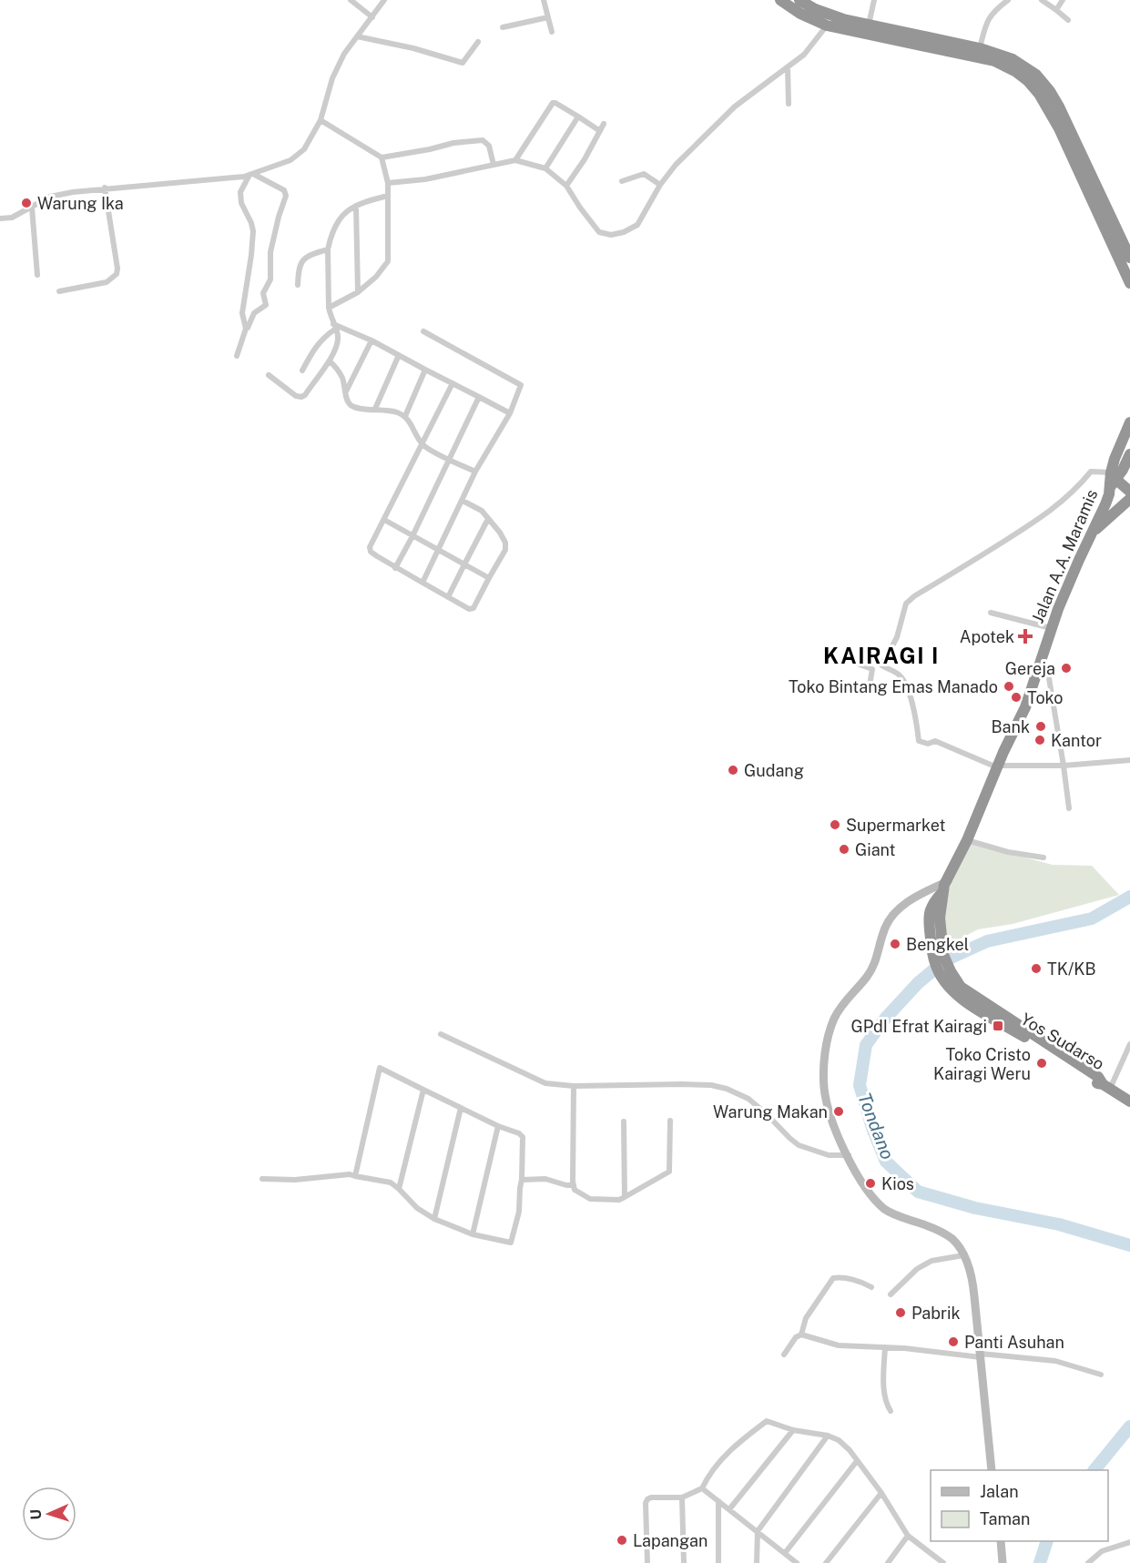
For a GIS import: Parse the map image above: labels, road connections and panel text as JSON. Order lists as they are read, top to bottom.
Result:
{
  "streets": {
    "highway": ["Jalan A.A. Maramis", "Yos Sudarso"]
  },
  "crossings": [
    ["Jalan A.A. Maramis", "Yos Sudarso"]
  ],
  "districts": ["KAIRAGI I"],
  "water": ["Tondano"],
  "places": {
    "other": [
      "Warung Ika",
      "Gereja",
      "Toko Bintang Emas Manado",
      "Toko",
      "Bank",
      "Kantor",
      "Gudang",
      "Supermarket",
      "Giant",
      "Bengkel",
      "TK/KB",
      "Toko Cristo Kairagi Weru",
      "Warung Makan",
      "Kios",
      "Pabrik",
      "Panti Asuhan",
      "Lapangan"
    ],
    "health": ["Apotek"],
    "transit": ["GPdI Efrat Kairagi"]
  },
  "legend": ["Jalan", "Taman"],
  "north": "left"
}
